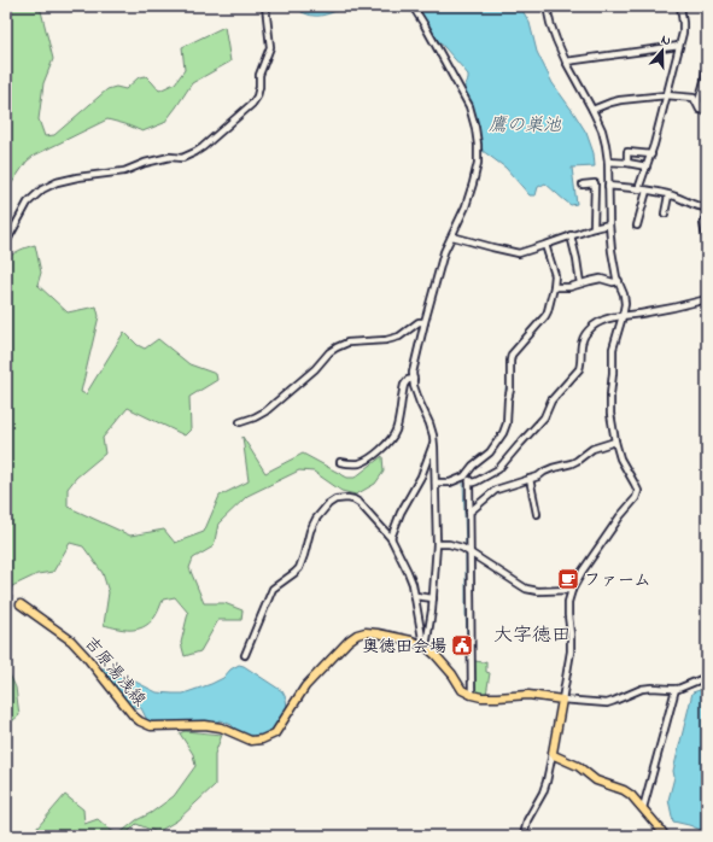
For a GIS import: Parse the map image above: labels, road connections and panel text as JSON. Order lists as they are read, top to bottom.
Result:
{
  "streets": {
    "main road": ["吉原湯浅線"]
  },
  "districts": ["大字徳田"],
  "water": ["鷹の巣池"],
  "places": {
    "cafe": ["ファーム"],
    "public building": ["奥徳田会場"]
  },
  "north": "top"
}
